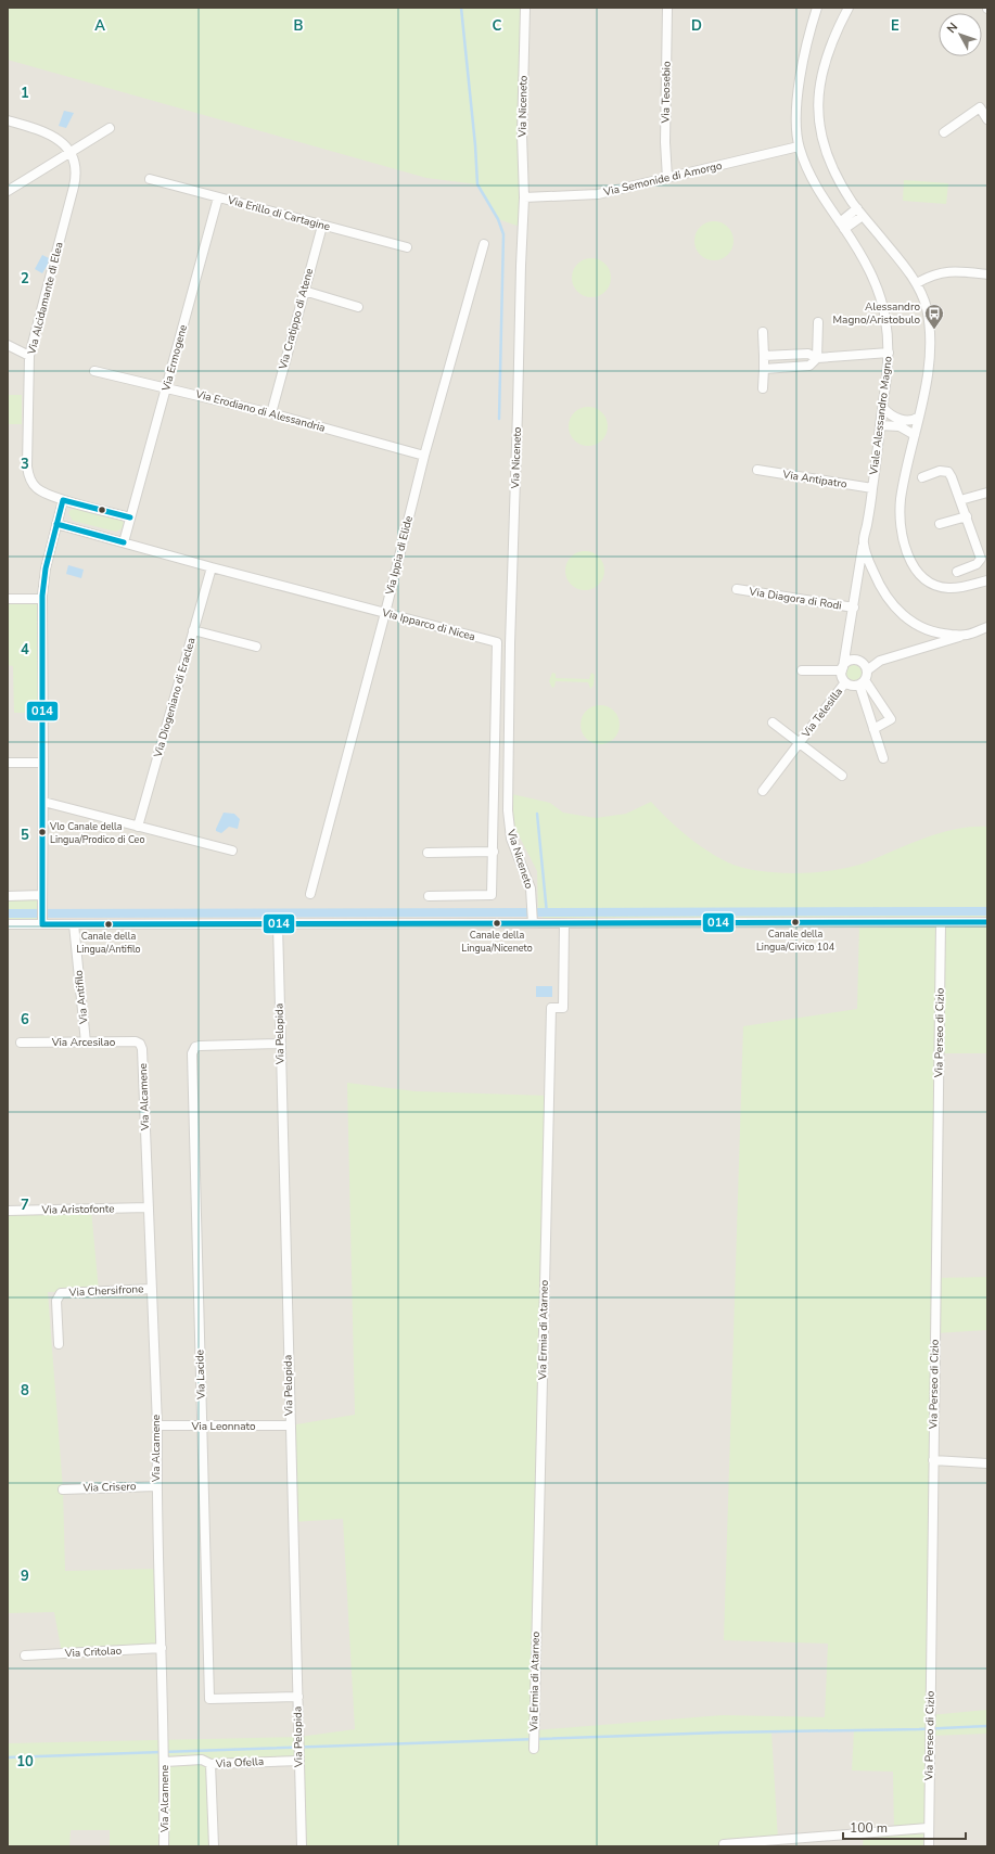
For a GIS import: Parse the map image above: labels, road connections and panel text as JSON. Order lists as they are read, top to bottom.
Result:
{
  "streets": {
    "street": [
      "Via Teosebio",
      "Via Niceneto",
      "Via Semonide di Amorgo",
      "Via Erillo di Cartagine",
      "Via Alcidamante di Elea",
      "Via Cratippo di Atene",
      "Via Ermogene",
      "Via Erodiano di Alessandria",
      "Viale Alessandro Magno",
      "Via Antipatro",
      "Via Ippia di Elide",
      "Via Diagora di Rodi",
      "Via Ipparco di Nicea",
      "Via Diogeniano di Eraclea",
      "Via Telesilla",
      "Via Antifilo",
      "Via Perseo di Cizio",
      "Via Pelopida",
      "Via Arcesilao",
      "Via Alcamene",
      "Via Aristofonte",
      "Via Chersifrone",
      "Via Ermia di Atarneo",
      "Via Lacide",
      "Via Leonnato",
      "Via Crisero",
      "Via Critolao",
      "Via Ofella"
    ]
  },
  "crossings": [
    ["Via Teosebio", "Via Semonide di Amorgo"],
    ["Via Niceneto", "Via Semonide di Amorgo"],
    ["Via Niceneto", "Via Ipparco di Nicea"],
    ["Via Semonide di Amorgo", "Viale Alessandro Magno"],
    ["Via Erillo di Cartagine", "Via Cratippo di Atene"],
    ["Via Erillo di Cartagine", "Via Ermogene"],
    ["Via Alcidamante di Elea", "Via Ermogene"],
    ["Via Cratippo di Atene", "Via Erodiano di Alessandria"],
    ["Via Ermogene", "Via Erodiano di Alessandria"],
    ["Via Ermogene", "Via Ipparco di Nicea"],
    ["Via Erodiano di Alessandria", "Via Ippia di Elide"],
    ["Viale Alessandro Magno", "Via Antipatro"],
    ["Via Ippia di Elide", "Via Ipparco di Nicea"],
    ["Via Ipparco di Nicea", "Via Diogeniano di Eraclea"],
    ["Via Antifilo", "Via Arcesilao"],
    ["Via Pelopida", "Via Lacide"],
    ["Via Pelopida", "Via Leonnato"],
    ["Via Pelopida", "Via Ofella"],
    ["Via Arcesilao", "Via Alcamene"],
    ["Via Alcamene", "Via Aristofonte"],
    ["Via Alcamene", "Via Chersifrone"],
    ["Via Alcamene", "Via Leonnato"],
    ["Via Alcamene", "Via Crisero"],
    ["Via Alcamene", "Via Critolao"],
    ["Via Lacide", "Via Leonnato"]
  ],
  "places": {
    "bus stop": ["Alessandro Magno/Aristobulo"],
    "other": [
      "Vlo Canale della Lingua/Prodico di Ceo",
      "Canale della Lingua/Civico 104",
      "Canale della Lingua/Niceneto",
      "Canale della Lingua/Antifilo"
    ]
  },
  "lines": ["transit line 014"],
  "scale_bar": "100 m",
  "north": "top left",
  "grid": {
    "columns": [
      "A",
      "B",
      "C",
      "D",
      "E"
    ],
    "rows": [
      "1",
      "2",
      "3",
      "4",
      "5",
      "6",
      "7",
      "8",
      "9",
      "10"
    ]
  }
}
